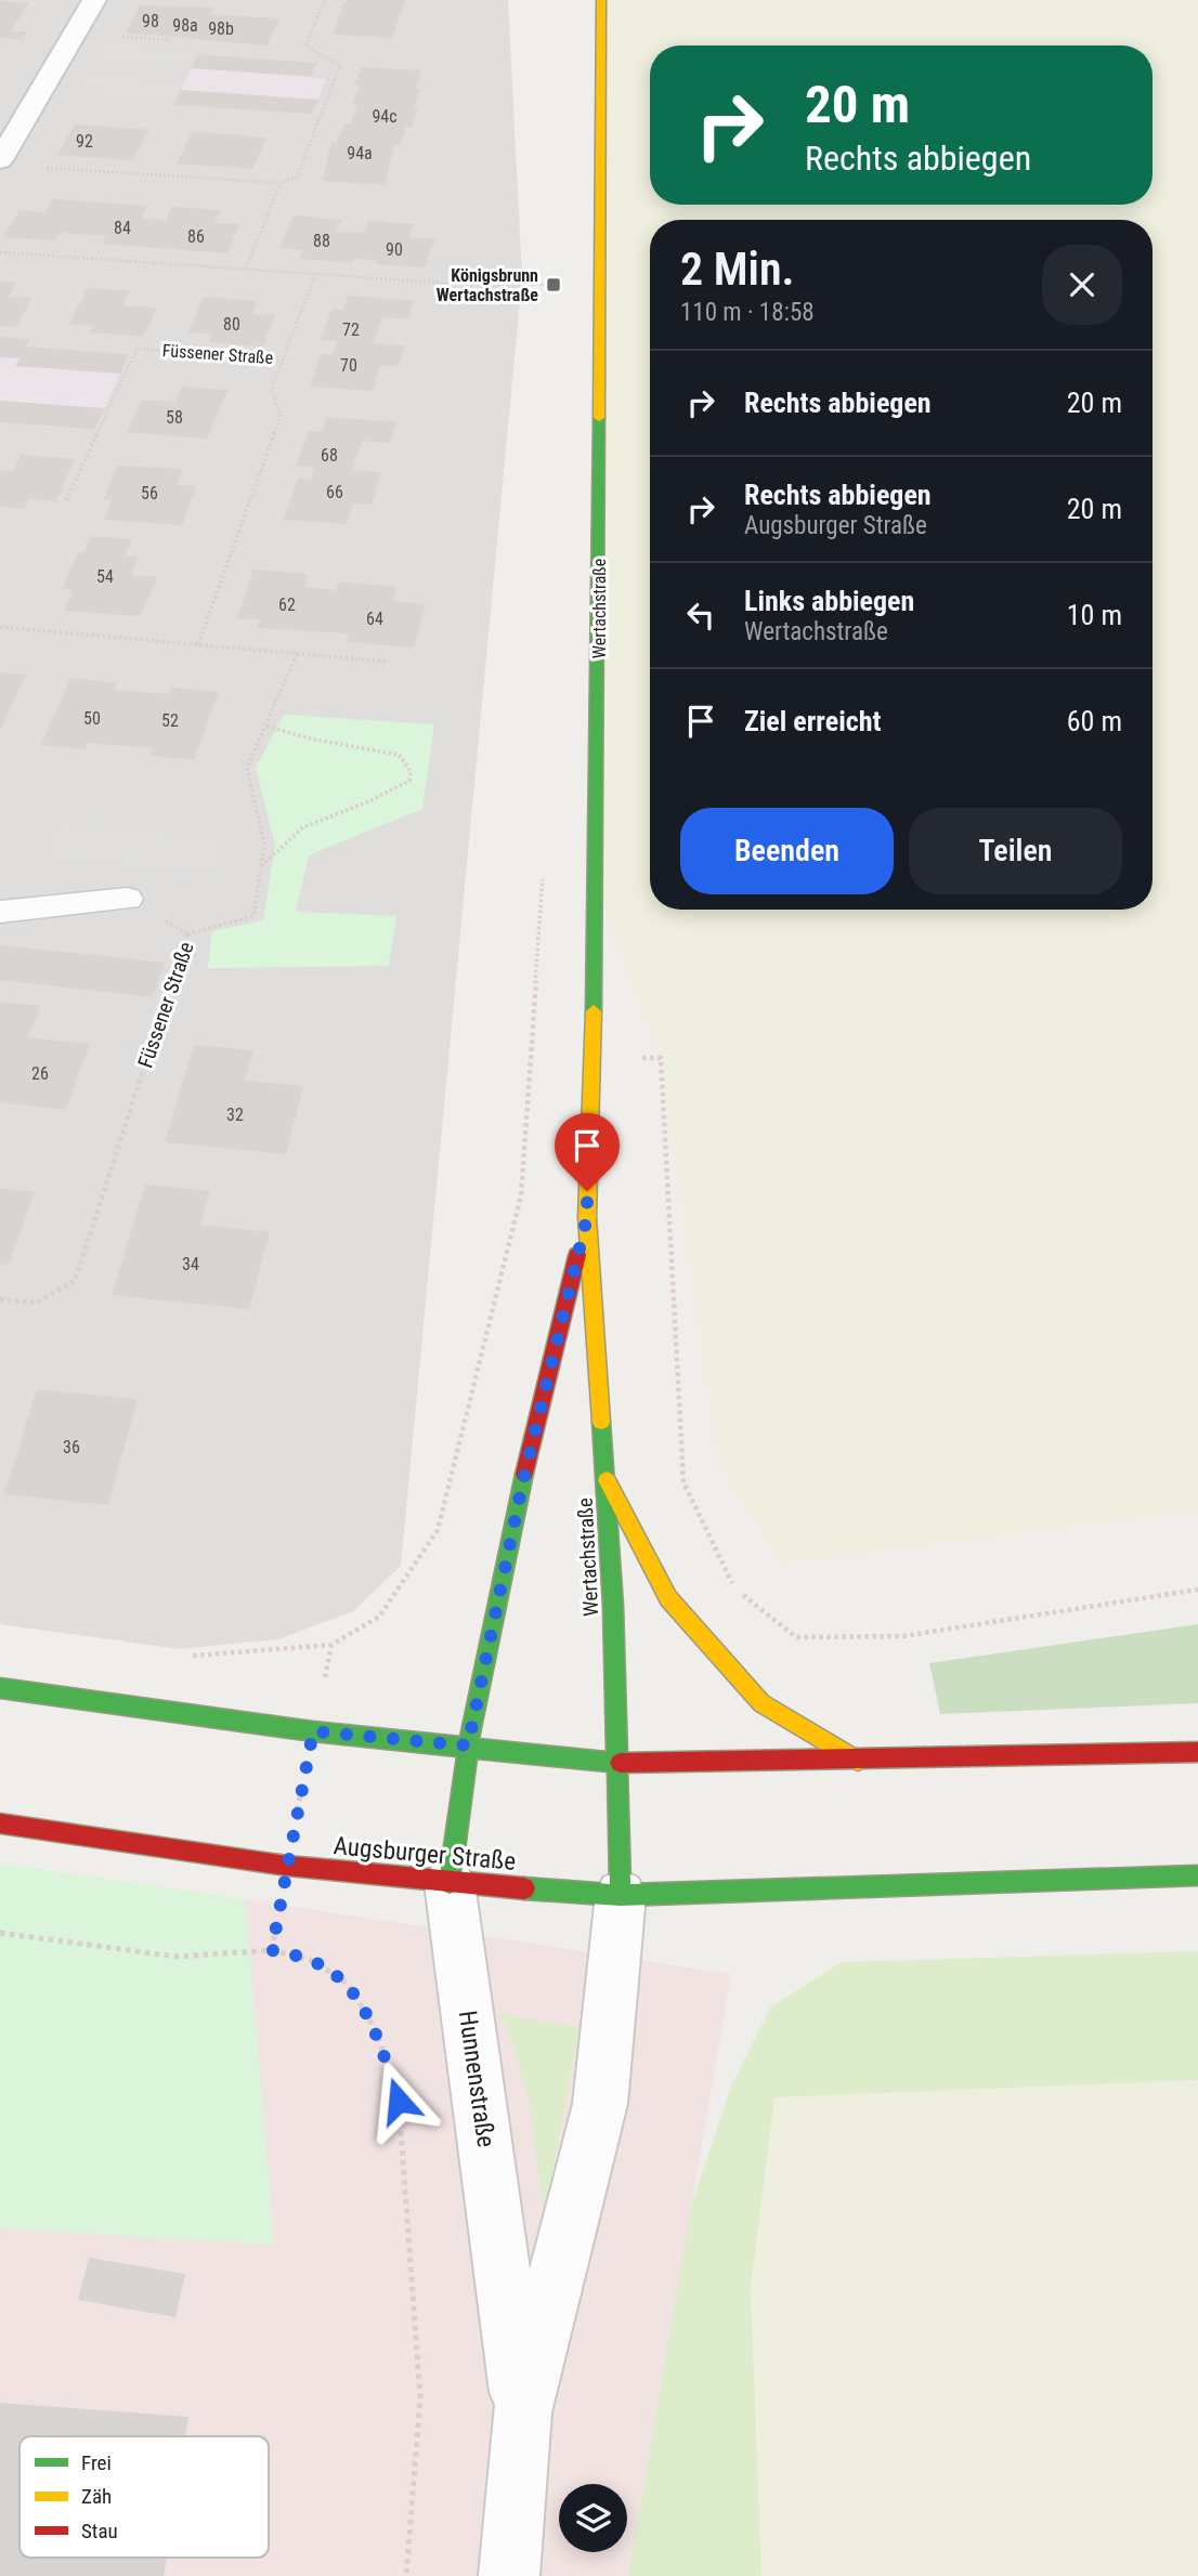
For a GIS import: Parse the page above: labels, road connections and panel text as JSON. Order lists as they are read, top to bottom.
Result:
{
  "streets": {
    "main road": ["Wertachstraße", "Augsburger Straße", "Hunnenstraße"],
    "path": ["Füssener Straße"]
  },
  "crossings": [
    ["Wertachstraße", "Augsburger Straße"],
    ["Wertachstraße", "Hunnenstraße"],
    ["Augsburger Straße", "Hunnenstraße"]
  ],
  "places": {
    "transit": ["Königsbrunn Wertachstraße"]
  },
  "house_numbers": [
    "98",
    "98a",
    "98b",
    "94c",
    "92",
    "94a",
    "84",
    "86",
    "88",
    "90",
    "80",
    "72",
    "70",
    "58",
    "68",
    "66",
    "56",
    "54",
    "62",
    "64",
    "50",
    "52",
    "26",
    "32",
    "34",
    "36"
  ],
  "legend": ["Frei", "Zäh", "Stau"],
  "page": {
    "turn": ["20 m", "Rechts abbiegen"],
    "heading": ["2 Min.", "110 m · 18:58"],
    "list": [
      {
        "name": "Rechts abbiegen",
        "value": "20 m"
      },
      {
        "name": "Rechts abbiegen",
        "note": "Augsburger Straße",
        "value": "20 m"
      },
      {
        "name": "Links abbiegen",
        "note": "Wertachstraße",
        "value": "10 m"
      },
      {
        "name": "Ziel erreicht",
        "value": "60 m"
      }
    ],
    "buttons": ["Beenden", "Teilen"]
  }
}
